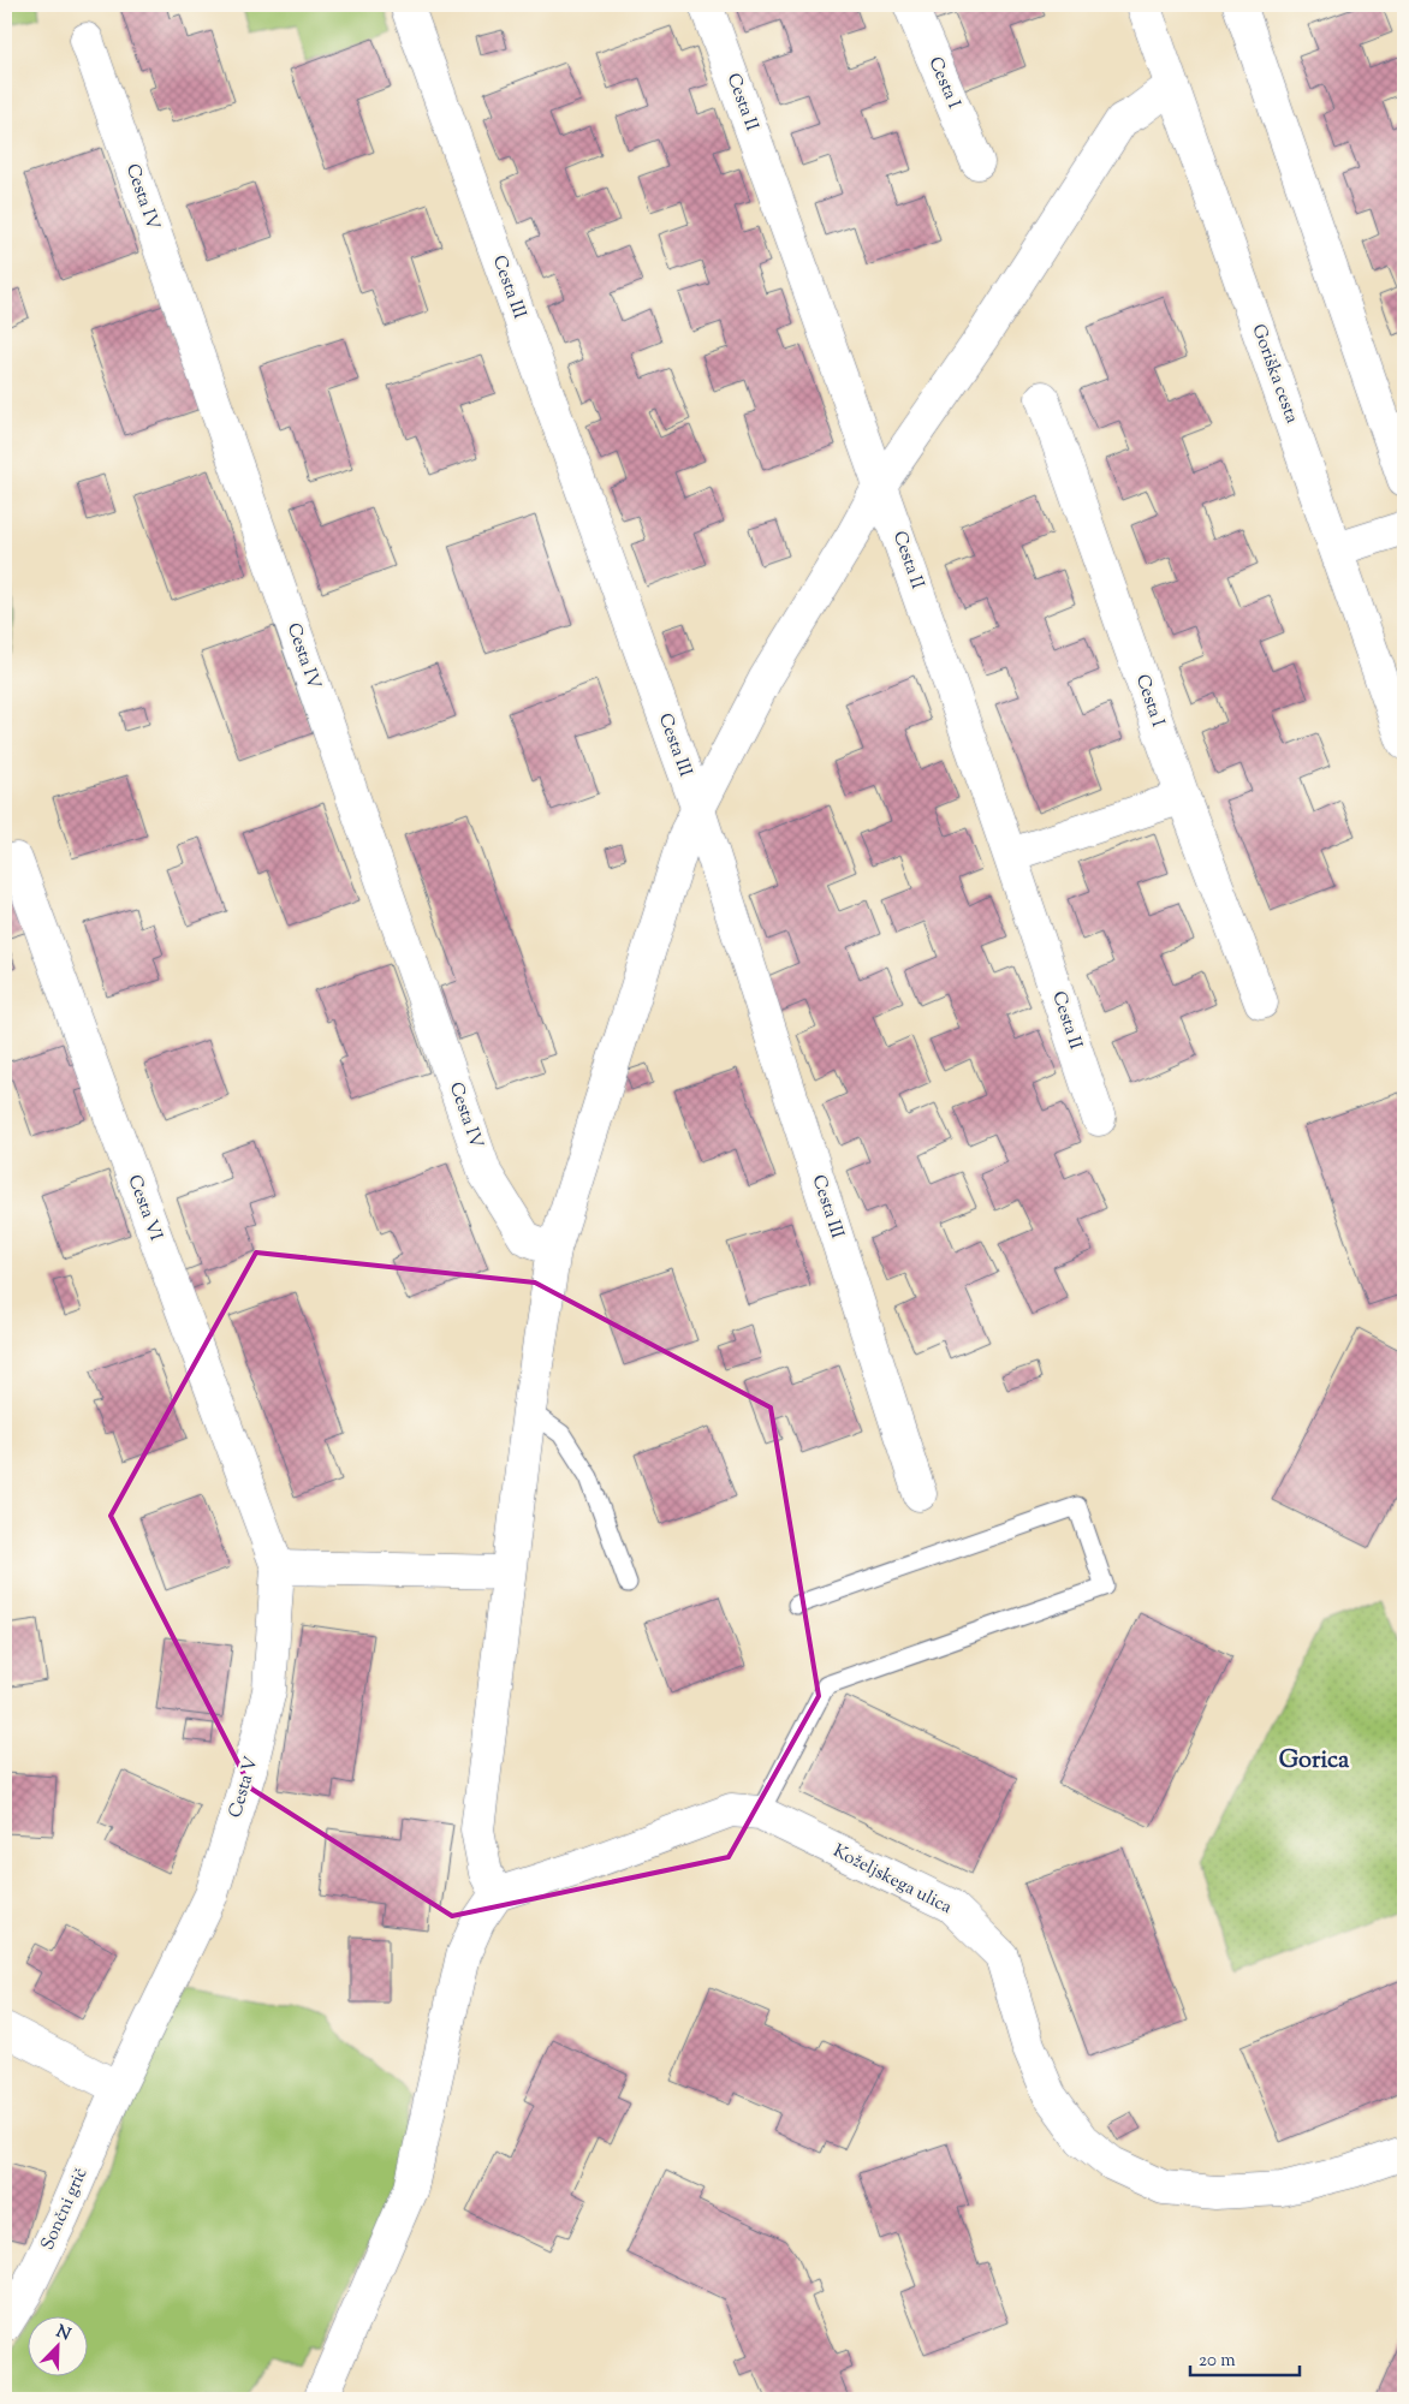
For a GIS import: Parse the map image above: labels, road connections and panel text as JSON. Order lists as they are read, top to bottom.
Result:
{
  "streets": {
    "street": [
      "Cesta I",
      "Cesta II",
      "Cesta IV",
      "Cesta III",
      "Goriška cesta",
      "Cesta VI",
      "Cesta V",
      "Koželjskega ulica",
      "Sončni grič"
    ]
  },
  "crossings": [
    ["Cesta VI", "Cesta V"],
    ["Cesta V", "Sončni grič"]
  ],
  "districts": ["Gorica"],
  "scale_bar": "20 m",
  "north": "top right"
}
